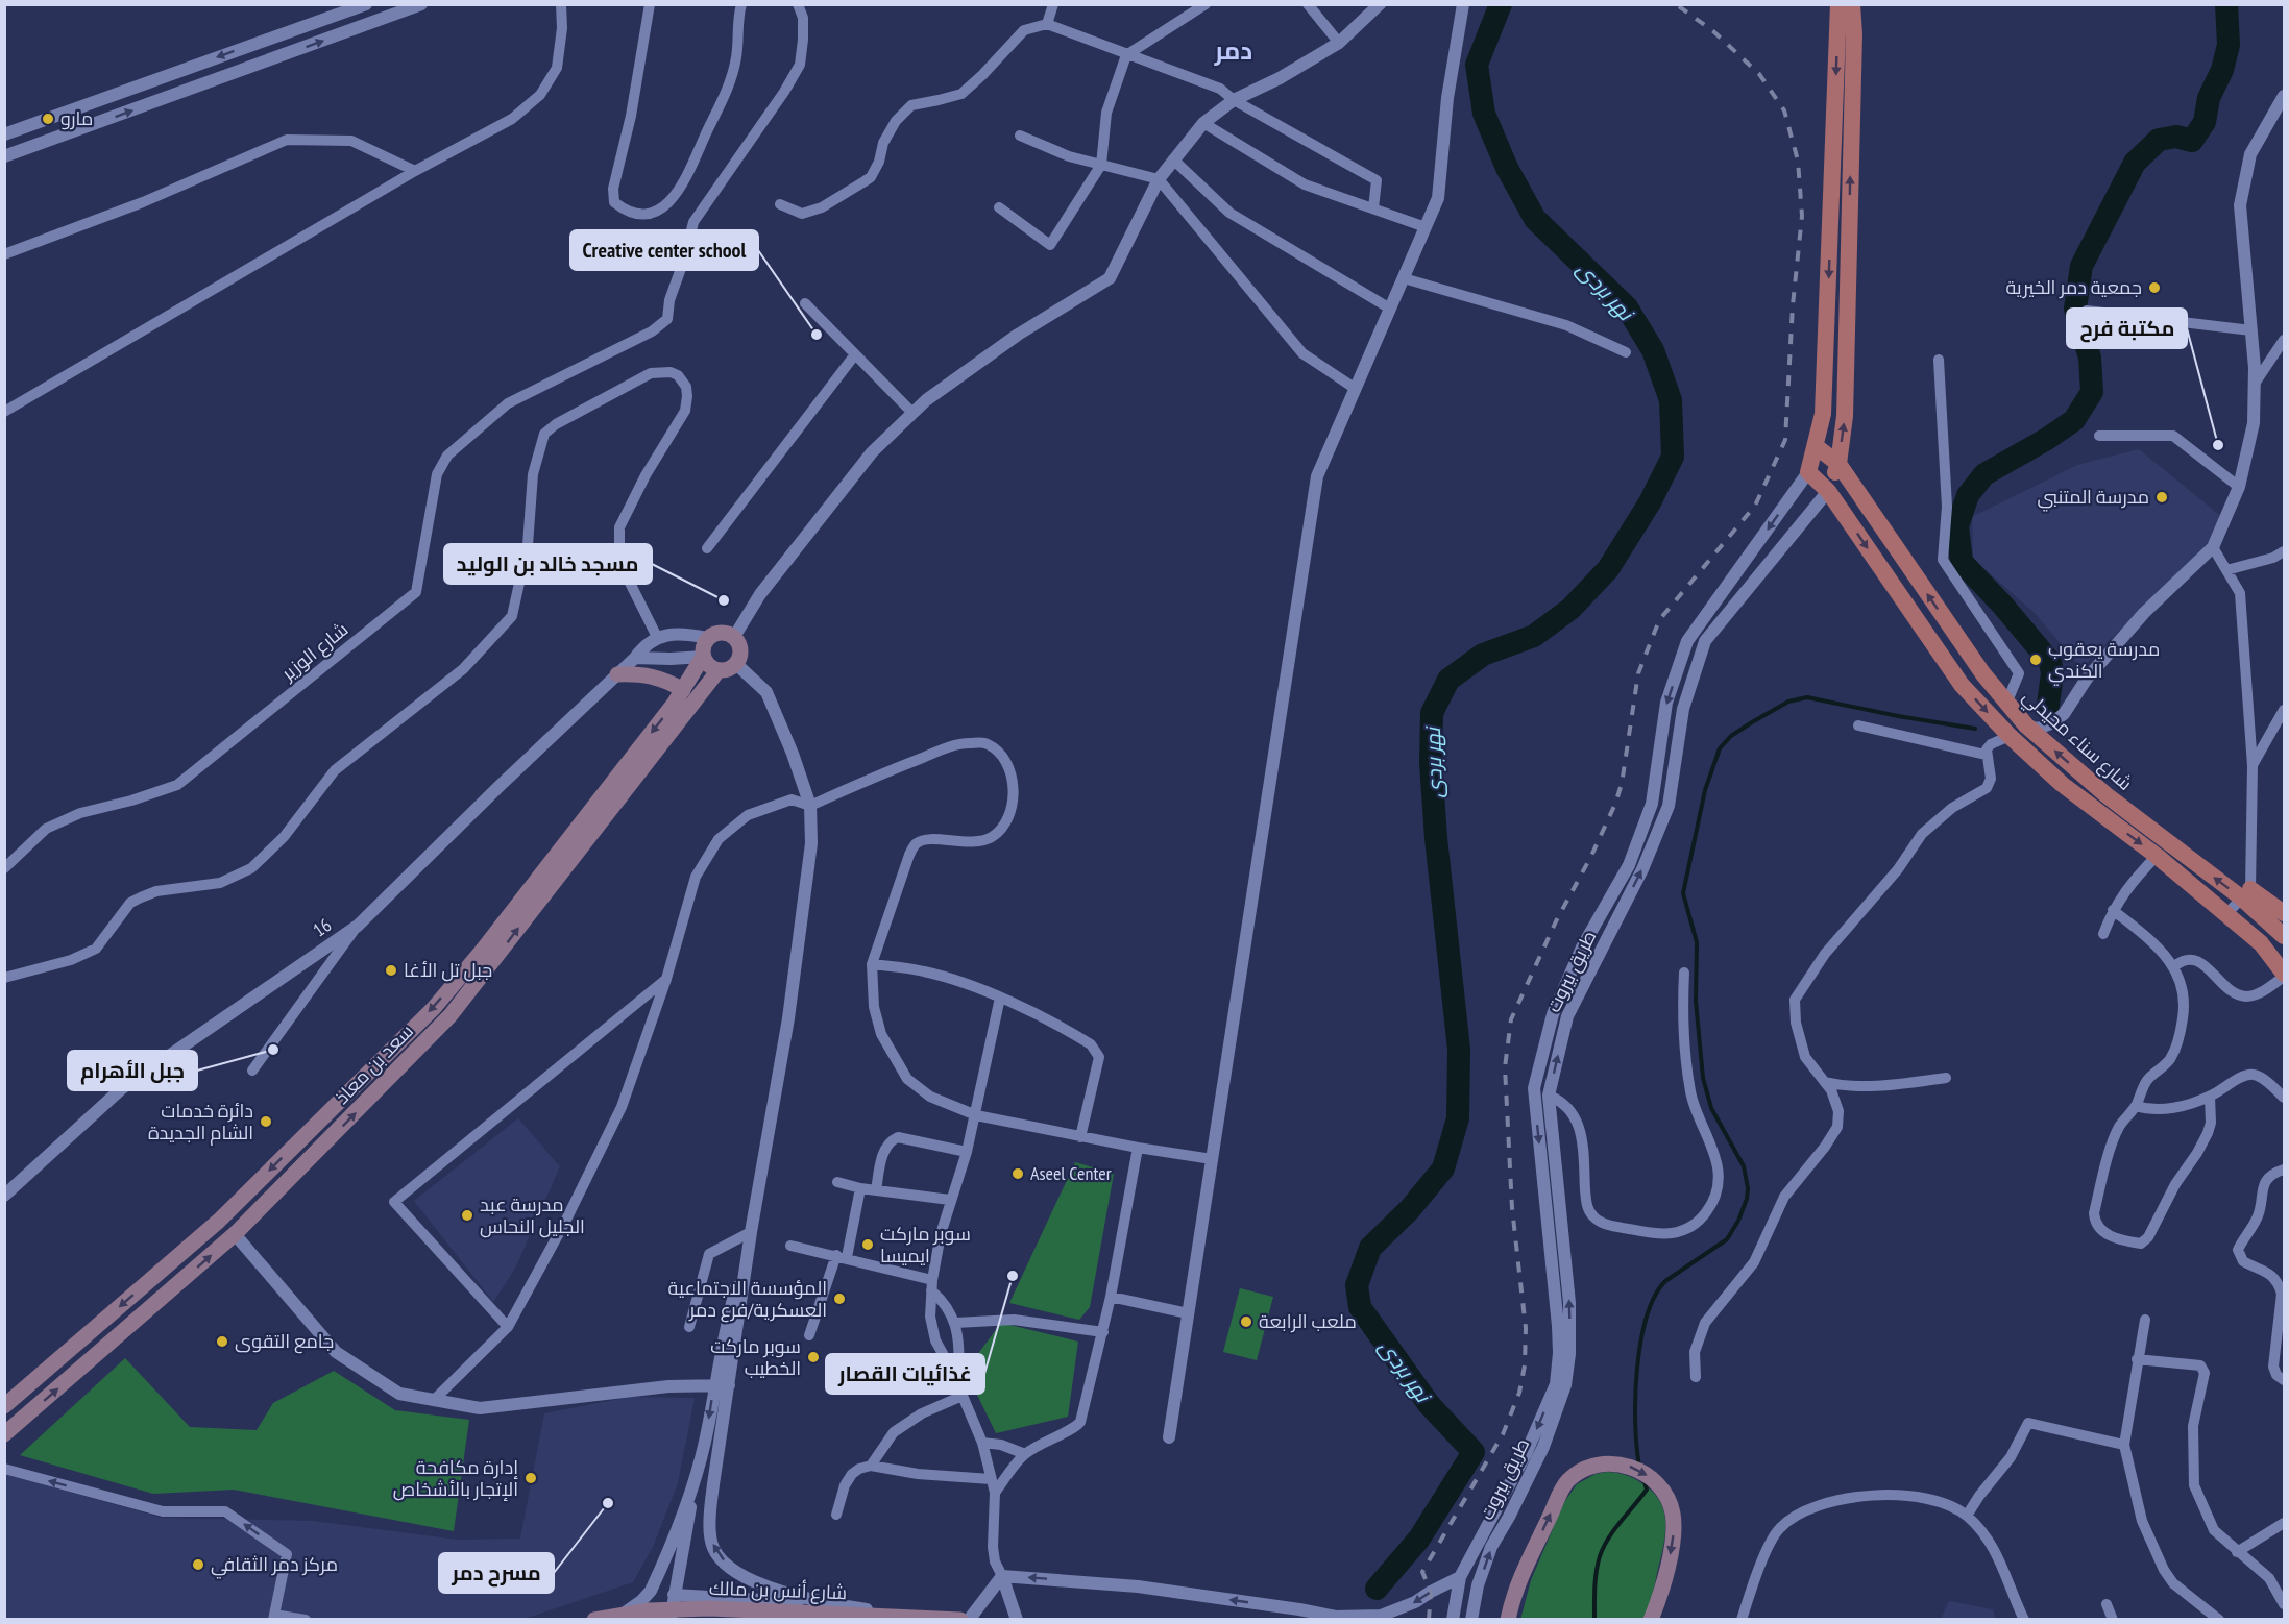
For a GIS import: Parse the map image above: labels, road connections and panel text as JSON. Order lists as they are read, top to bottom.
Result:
{
  "streets": {
    "main road": ["شارع سناء محيدلي", "سعد بن معاذ", "شارع أنس بن مالك"],
    "street": ["شارع الوزير", "16", "طريق بيروت"]
  },
  "districts": ["دمر"],
  "water": ["نهر بردى"],
  "places": [
    "مارو",
    "جمعية دمر الخيرية",
    "Creative center school",
    "مكتبة فرح",
    "مدرسة المتنبي",
    "مسجد خالد بن الوليد",
    "مدرسة يعقوب الكندي",
    "جبل تل الأغا",
    "جبل الأهرام",
    "دائرة خدمات الشام الجديدة",
    "Aseel Center",
    "مدرسة عبد الجليل النحاس",
    "سوبر ماركت ايميسا",
    "غذائيات القصار",
    "المؤسسة الاجتماعية العسكرية/فرع دمر",
    "ملعب الرابعة",
    "جامع التقوى",
    "سوبر ماركت الخطيب",
    "إدارة مكافحة الإتجار بالأشخاص",
    "مسرح دمر",
    "مركز دمر الثقافي"
  ]
}
